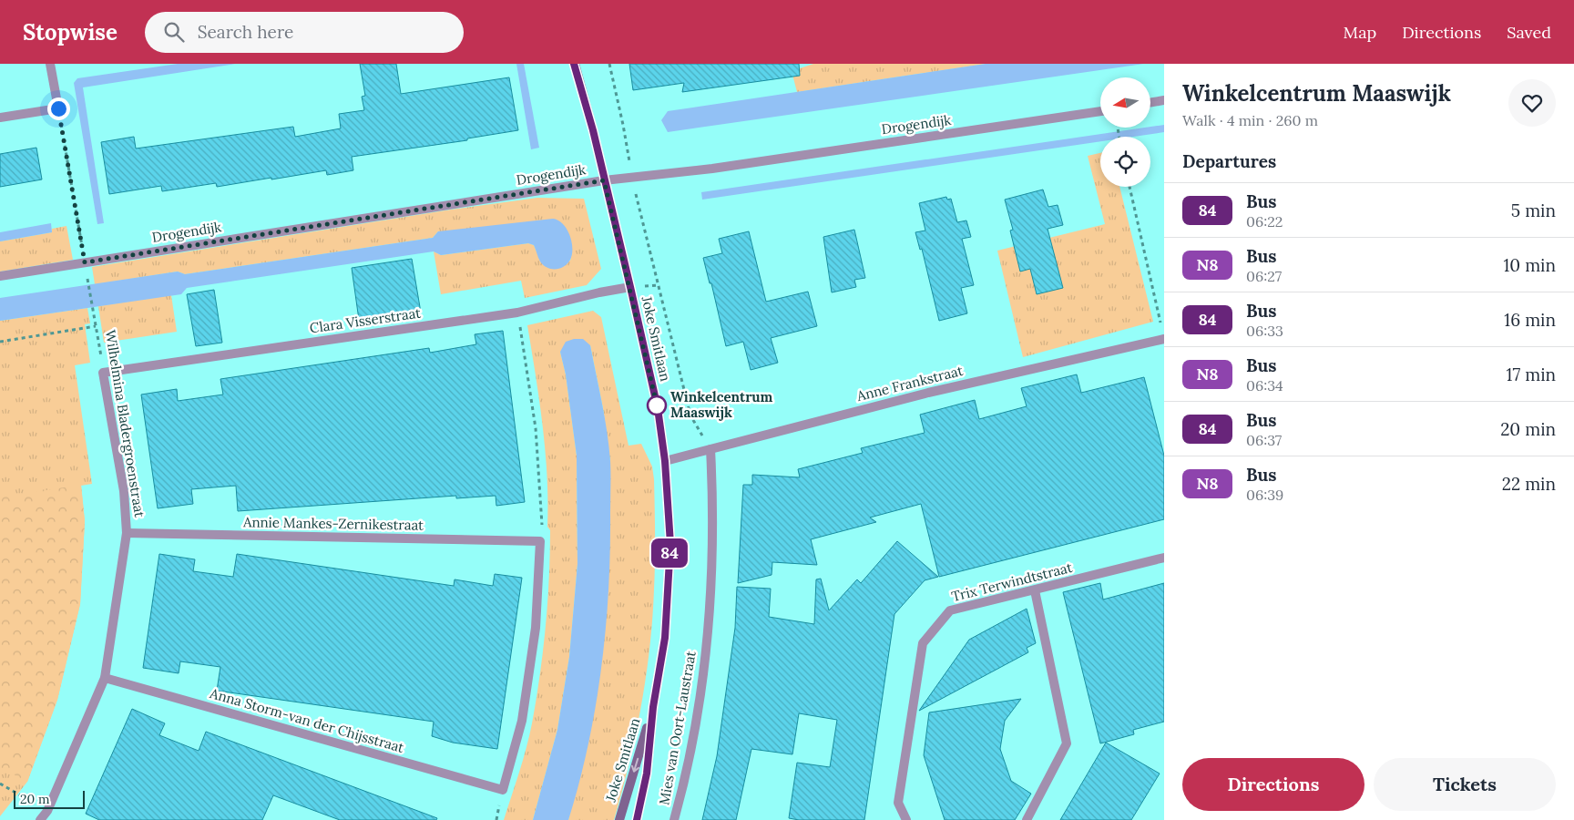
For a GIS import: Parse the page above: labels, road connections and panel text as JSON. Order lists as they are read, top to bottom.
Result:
{
  "streets": {
    "street": [
      "Drogendijk",
      "Clara Visserstraat",
      "Joke Smitlaan",
      "Anne Frankstraat",
      "Wilhelmina Bladergroenstraat",
      "Annie Mankes-Zernikestraat",
      "Trix Terwindtstraat",
      "Anna Storm-van der Chijsstraat",
      "Mies van Oort-Laustraat"
    ]
  },
  "crossings": [
    ["Drogendijk", "Joke Smitlaan"],
    ["Drogendijk", "Wilhelmina Bladergroenstraat"],
    ["Clara Visserstraat", "Joke Smitlaan"],
    ["Clara Visserstraat", "Wilhelmina Bladergroenstraat"],
    ["Joke Smitlaan", "Anne Frankstraat"],
    ["Joke Smitlaan", "Mies van Oort-Laustraat"],
    ["Anne Frankstraat", "Mies van Oort-Laustraat"],
    ["Wilhelmina Bladergroenstraat", "Annie Mankes-Zernikestraat"],
    ["Wilhelmina Bladergroenstraat", "Anna Storm-van der Chijsstraat"],
    ["Annie Mankes-Zernikestraat", "Anna Storm-van der Chijsstraat"]
  ],
  "places": ["Winkelcentrum Maaswijk"],
  "lines": ["bus line 84"],
  "scale_bar": "20 m",
  "north": "left",
  "page": {
    "header": "Stopwise",
    "search": "Search here",
    "nav": ["Map", "Directions", "Saved"],
    "on_map": "84",
    "heading": [
      ["Winkelcentrum Maaswijk", "Walk · 4 min · 260 m"],
      "Departures"
    ],
    "list": [
      {
        "mark": "84",
        "name": "Bus",
        "note": "06:22",
        "value": "5 min"
      },
      {
        "mark": "N8",
        "name": "Bus",
        "note": "06:27",
        "value": "10 min"
      },
      {
        "mark": "84",
        "name": "Bus",
        "note": "06:33",
        "value": "16 min"
      },
      {
        "mark": "N8",
        "name": "Bus",
        "note": "06:34",
        "value": "17 min"
      },
      {
        "mark": "84",
        "name": "Bus",
        "note": "06:37",
        "value": "20 min"
      },
      {
        "mark": "N8",
        "name": "Bus",
        "note": "06:39",
        "value": "22 min"
      }
    ],
    "buttons": ["Directions", "Tickets"],
    "scale": "20 m"
  }
}
